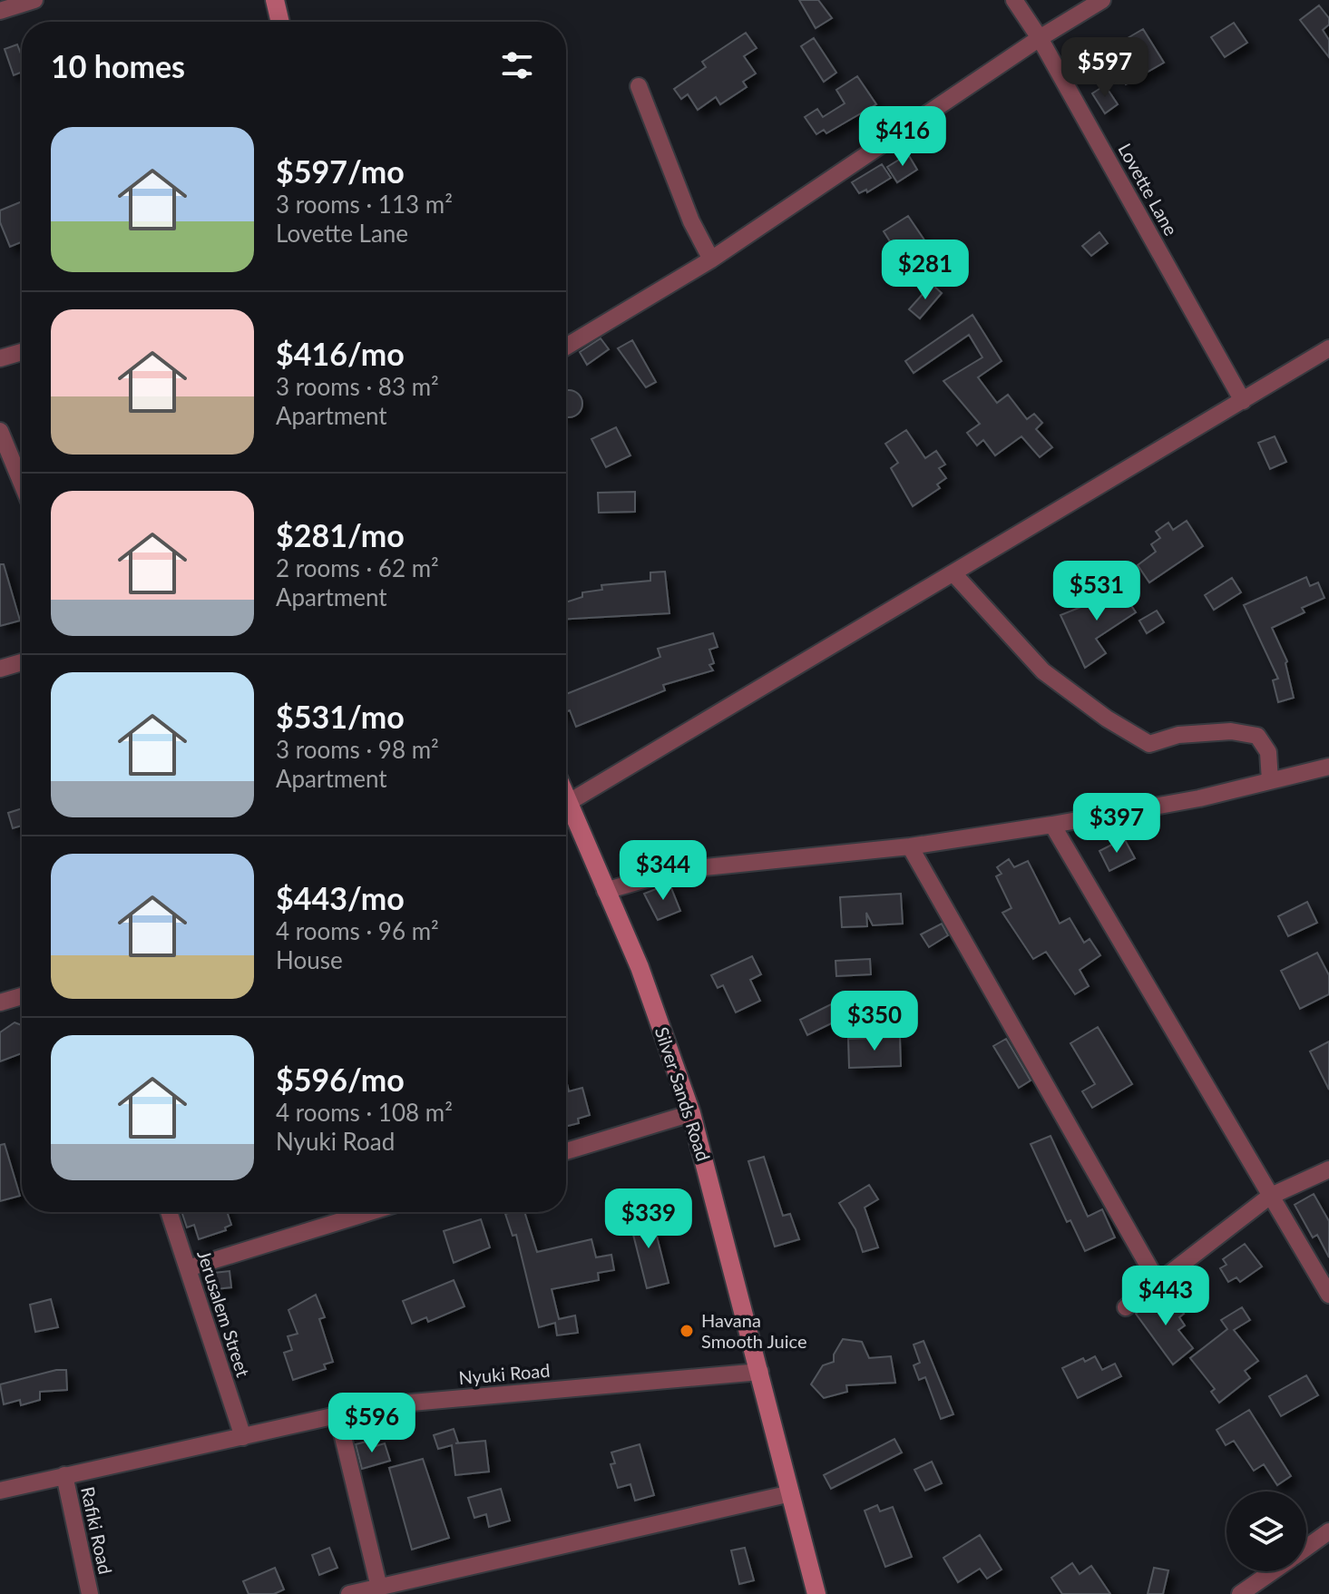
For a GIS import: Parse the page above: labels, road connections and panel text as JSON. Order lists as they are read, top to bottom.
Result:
{
  "streets": {
    "street": [
      "Lovette Lane",
      "Silver Sands Road",
      "Jerusalem Street",
      "Nyuki Road",
      "Rafiki Road"
    ]
  },
  "crossings": [
    ["Silver Sands Road", "Nyuki Road"],
    ["Jerusalem Street", "Nyuki Road"],
    ["Nyuki Road", "Rafiki Road"]
  ],
  "places": ["Havana Smooth Juice"],
  "page": {
    "heading": "10 homes",
    "price": [
      "$597",
      "$416",
      "$281",
      "$531",
      "$397",
      "$344",
      "$350",
      "$339",
      "$443",
      "$596"
    ],
    "list": [
      {
        "name": "$597/mo",
        "note": "3 rooms · 113 m² · Lovette Lane"
      },
      {
        "name": "$416/mo",
        "note": "3 rooms · 83 m² · Apartment"
      },
      {
        "name": "$281/mo",
        "note": "2 rooms · 62 m² · Apartment"
      },
      {
        "name": "$531/mo",
        "note": "3 rooms · 98 m² · Apartment"
      },
      {
        "name": "$443/mo",
        "note": "4 rooms · 96 m² · House"
      },
      {
        "name": "$596/mo",
        "note": "4 rooms · 108 m² · Nyuki Road"
      }
    ]
  }
}
